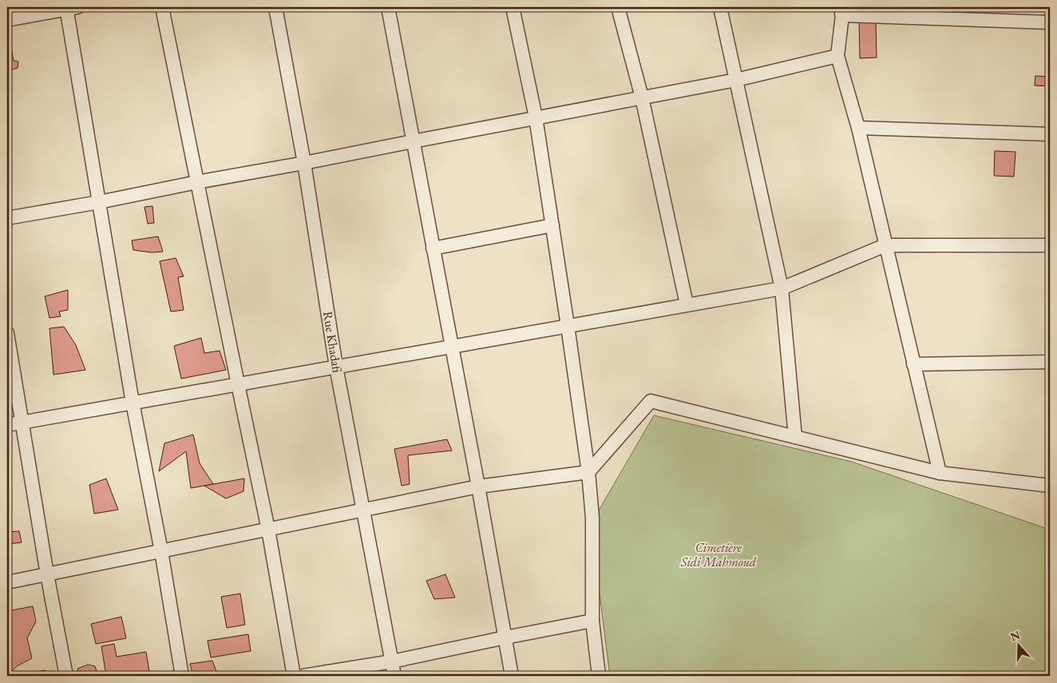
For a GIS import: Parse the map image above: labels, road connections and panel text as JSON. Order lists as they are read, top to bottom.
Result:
{
  "streets": {
    "street": ["Rue Khadafi"]
  },
  "parks": ["Cimetière Sidi Mahmoud"],
  "north": "top"
}
